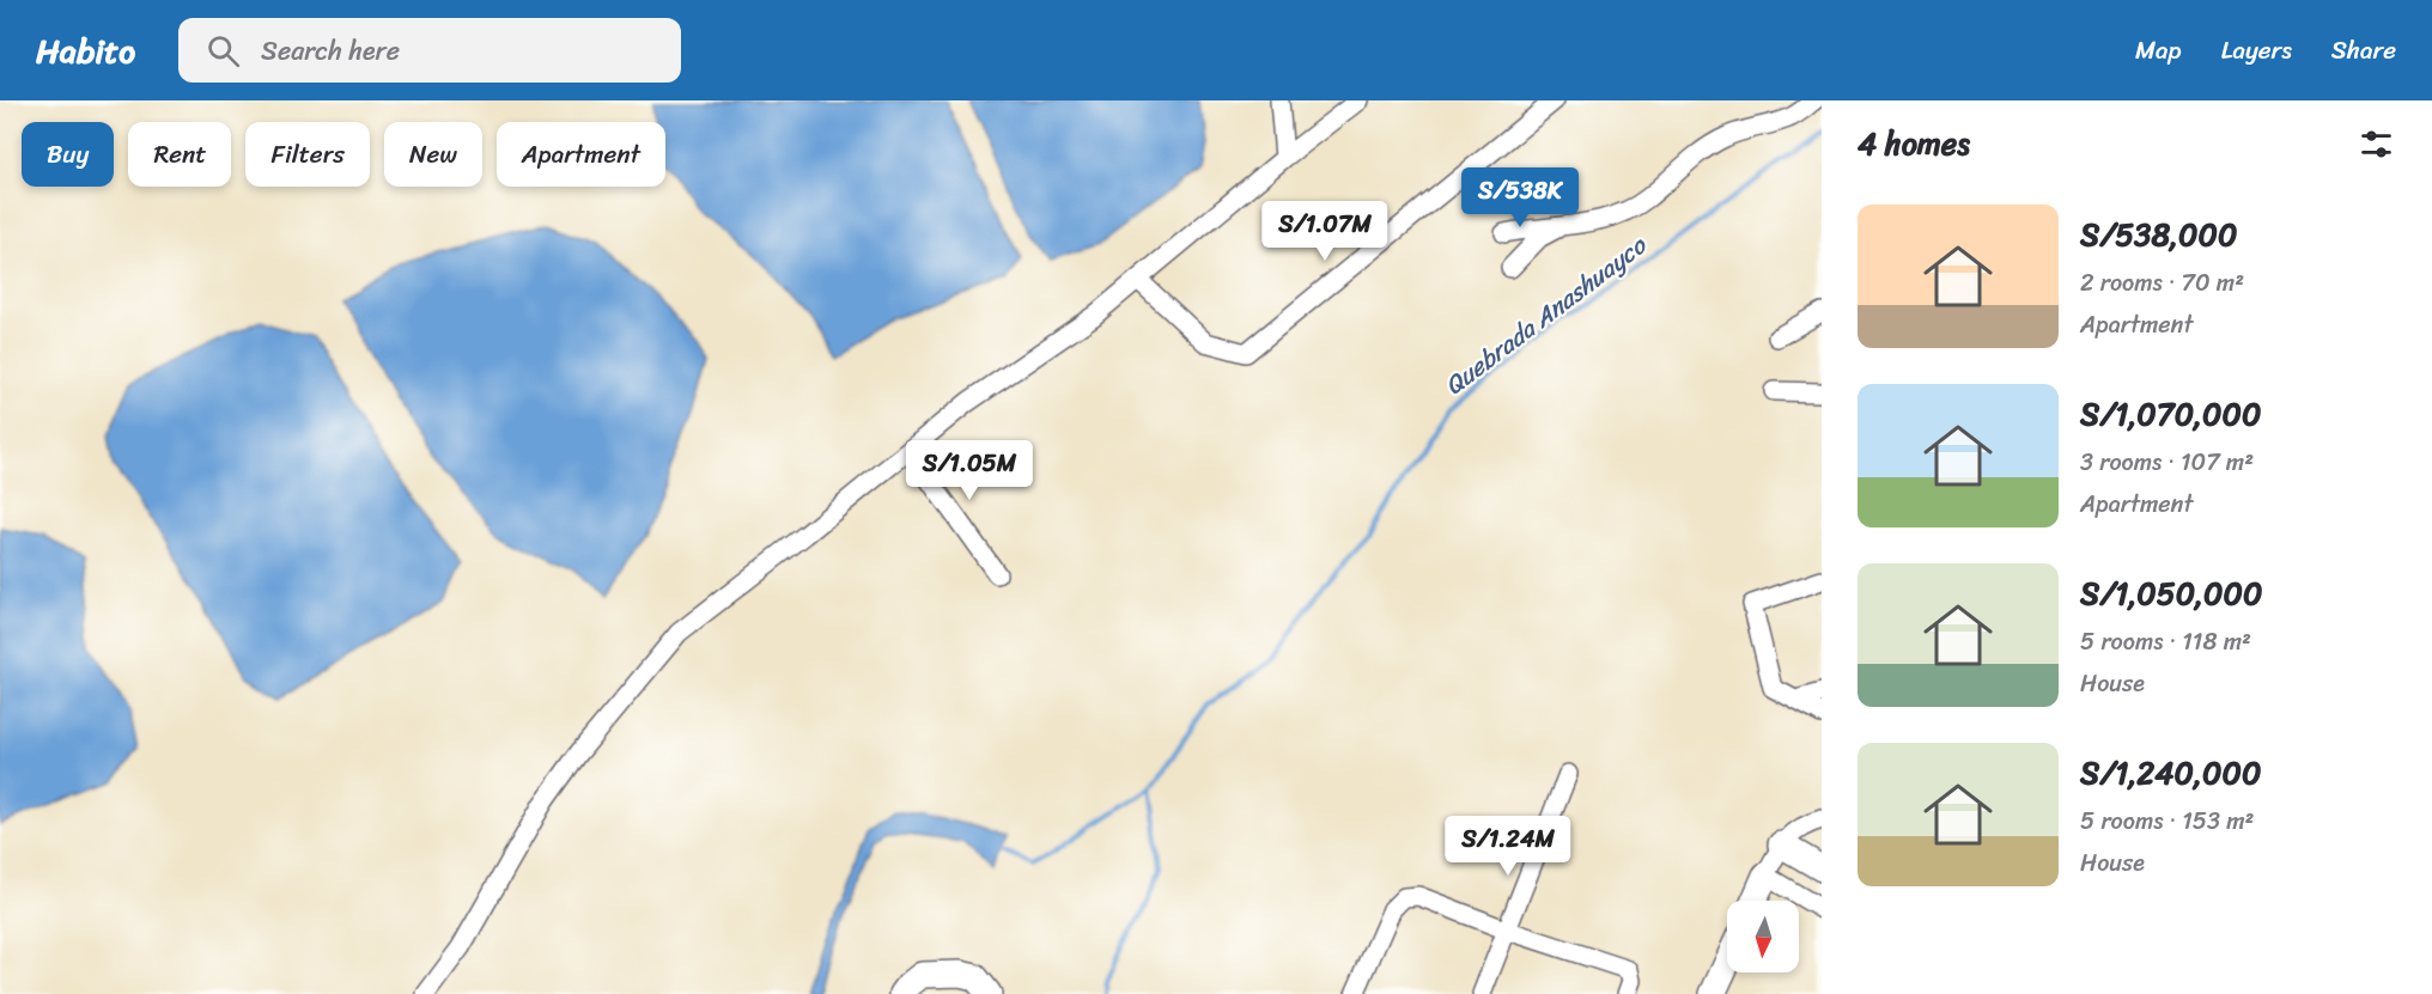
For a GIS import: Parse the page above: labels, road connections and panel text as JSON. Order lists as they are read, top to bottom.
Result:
{
  "water": ["Quebrada Anashuayco"],
  "north": "bottom",
  "page": {
    "header": "Habito",
    "search": "Search here",
    "nav": ["Map", "Layers", "Share"],
    "heading": "4 homes",
    "chip": [
      "Buy",
      "Rent",
      "Filters",
      "New",
      "Apartment"
    ],
    "price": [
      "S/538K",
      "S/1.07M",
      "S/1.05M",
      "S/1.24M"
    ],
    "list": [
      {
        "name": "S/538,000",
        "note": "2 rooms · 70 m² · Apartment"
      },
      {
        "name": "S/1,070,000",
        "note": "3 rooms · 107 m² · Apartment"
      },
      {
        "name": "S/1,050,000",
        "note": "5 rooms · 118 m² · House"
      },
      {
        "name": "S/1,240,000",
        "note": "5 rooms · 153 m² · House"
      }
    ]
  }
}
